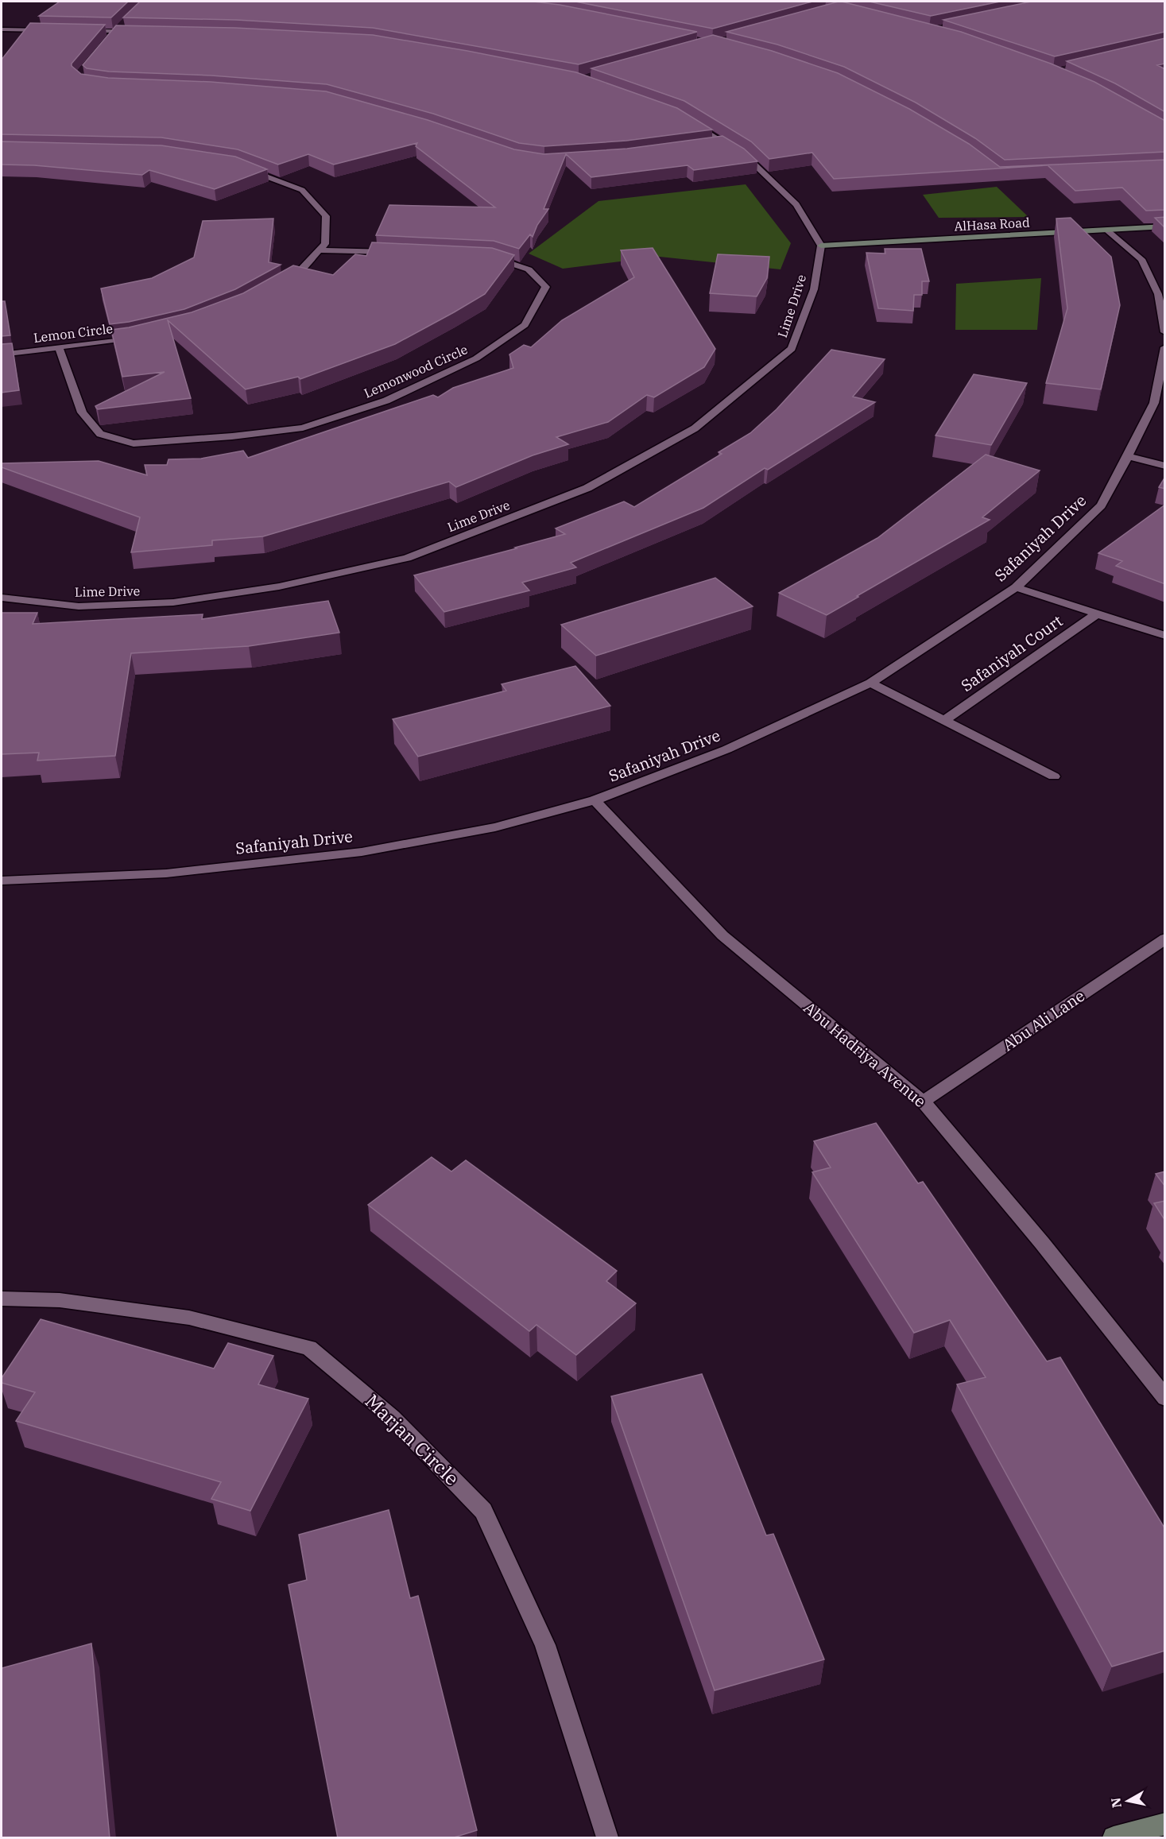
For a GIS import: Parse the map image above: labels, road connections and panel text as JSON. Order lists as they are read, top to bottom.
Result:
{
  "streets": {
    "main road": ["AlHasa Road"],
    "street": [
      "Lime Drive",
      "Lemon Circle",
      "Lemonwood Circle",
      "Safaniyah Drive",
      "Safaniyah Court",
      "Abu Ali Lane",
      "Abu Hadriya Avenue",
      "Marjan Circle"
    ]
  },
  "crossings": [
    ["AlHasa Road", "Lime Drive"],
    ["Lemon Circle", "Lemonwood Circle"],
    ["Safaniyah Drive", "Safaniyah Court"],
    ["Safaniyah Drive", "Abu Hadriya Avenue"],
    ["Abu Ali Lane", "Abu Hadriya Avenue"]
  ],
  "north": "left"
}
